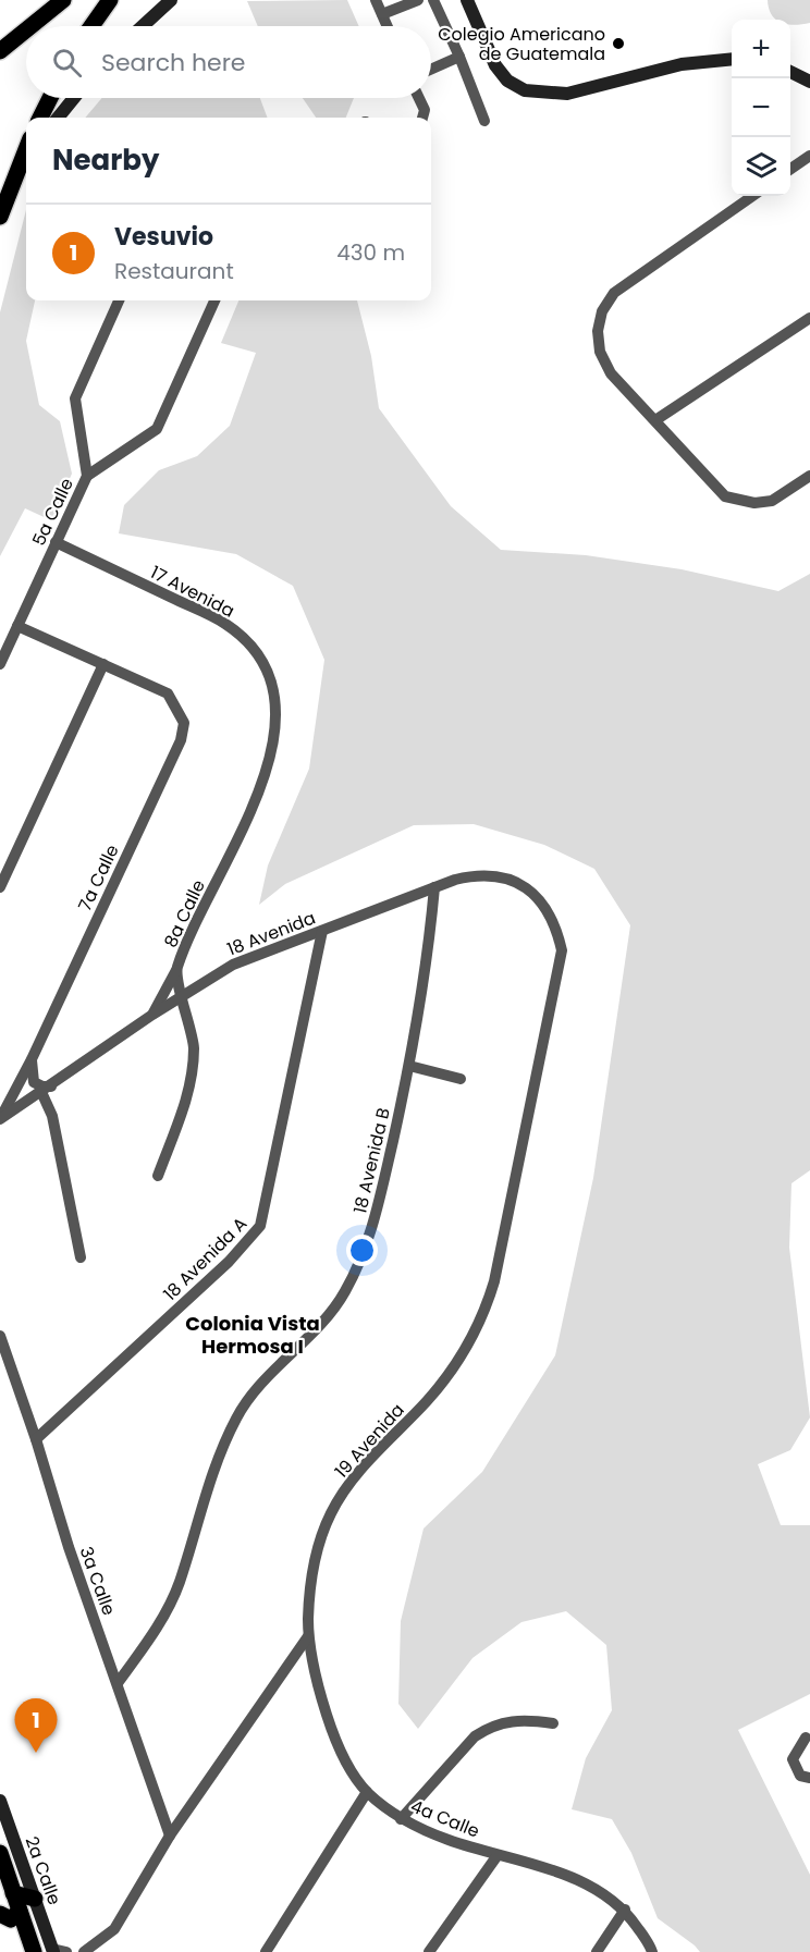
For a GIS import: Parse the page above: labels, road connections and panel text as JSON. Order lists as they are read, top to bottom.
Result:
{
  "streets": {
    "street": [
      "5a Calle",
      "17 Avenida",
      "7a Calle",
      "8a Calle",
      "18 Avenida",
      "18 Avenida B",
      "18 Avenida A",
      "19 Avenida",
      "3a Calle",
      "4a Calle",
      "2a Calle"
    ]
  },
  "crossings": [
    ["5a Calle", "17 Avenida"],
    ["17 Avenida", "8a Calle"],
    ["7a Calle", "18 Avenida"],
    ["8a Calle", "18 Avenida"],
    ["18 Avenida", "18 Avenida B"],
    ["18 Avenida", "18 Avenida A"],
    ["18 Avenida", "19 Avenida"],
    ["18 Avenida B", "3a Calle"],
    ["18 Avenida A", "3a Calle"],
    ["19 Avenida", "4a Calle"]
  ],
  "districts": ["Colonia Vista Hermosa I"],
  "places": ["Colegio Americano de Guatemala"],
  "page": {
    "map_buttons": ["+", "−"],
    "search": "Search here",
    "heading": "Nearby",
    "list": [
      {
        "mark": "1",
        "name": "Vesuvio",
        "note": "Restaurant",
        "value": "430 m"
      }
    ],
    "pins": "1"
  }
}
